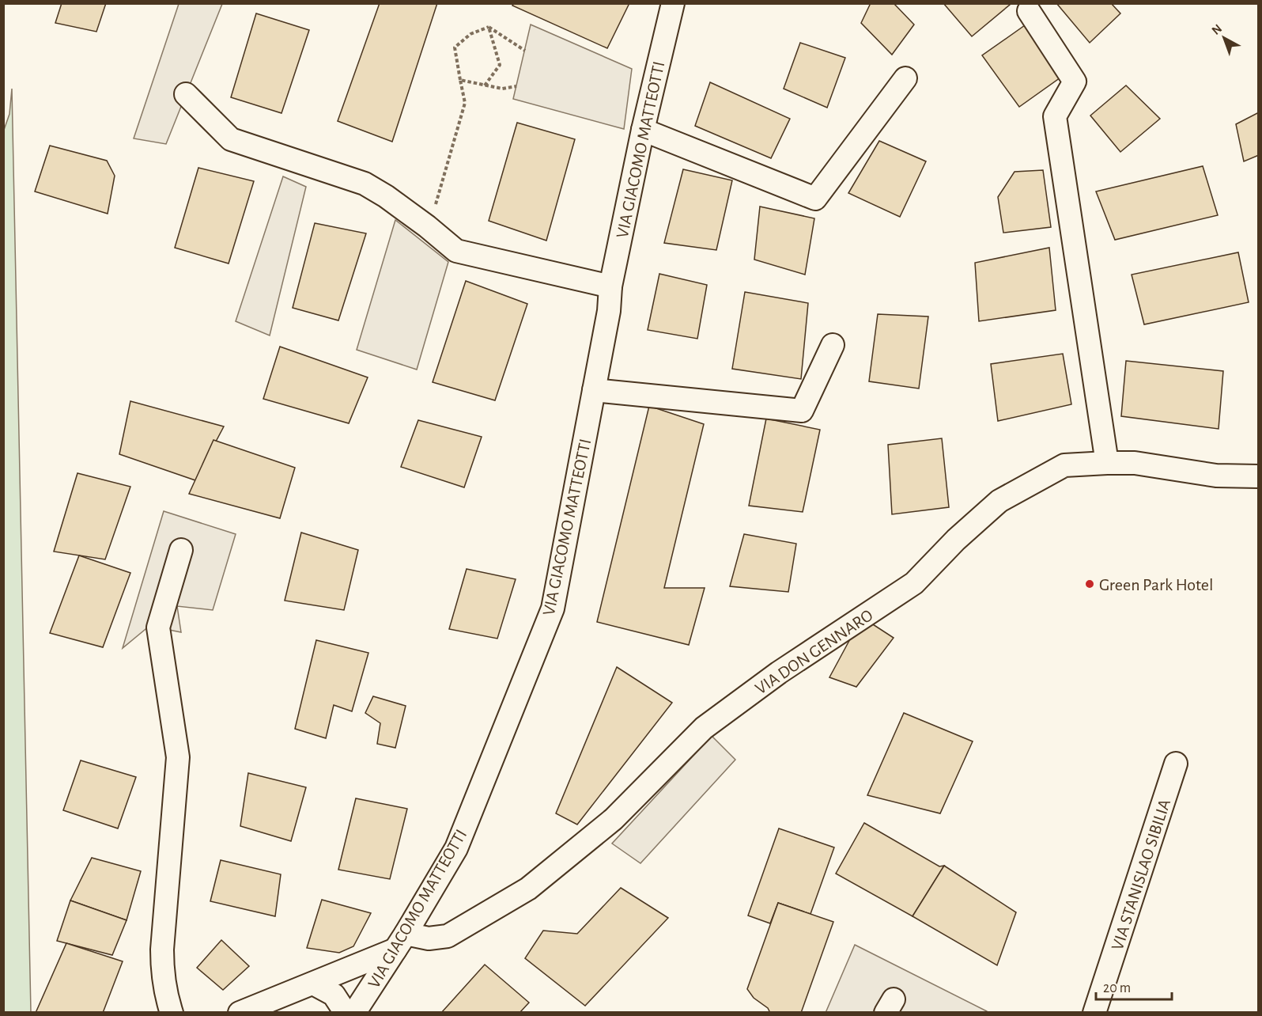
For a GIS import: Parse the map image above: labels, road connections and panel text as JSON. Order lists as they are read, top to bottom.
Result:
{
  "streets": {
    "street": ["VIA GIACOMO MATTEOTTI", "VIA DON GENNARO", "VIA STANISLAO SIBILIA"]
  },
  "crossings": [
    ["VIA GIACOMO MATTEOTTI", "VIA DON GENNARO"]
  ],
  "places": ["Green Park Hotel"],
  "scale_bar": "20 m",
  "north": "top left"
}
